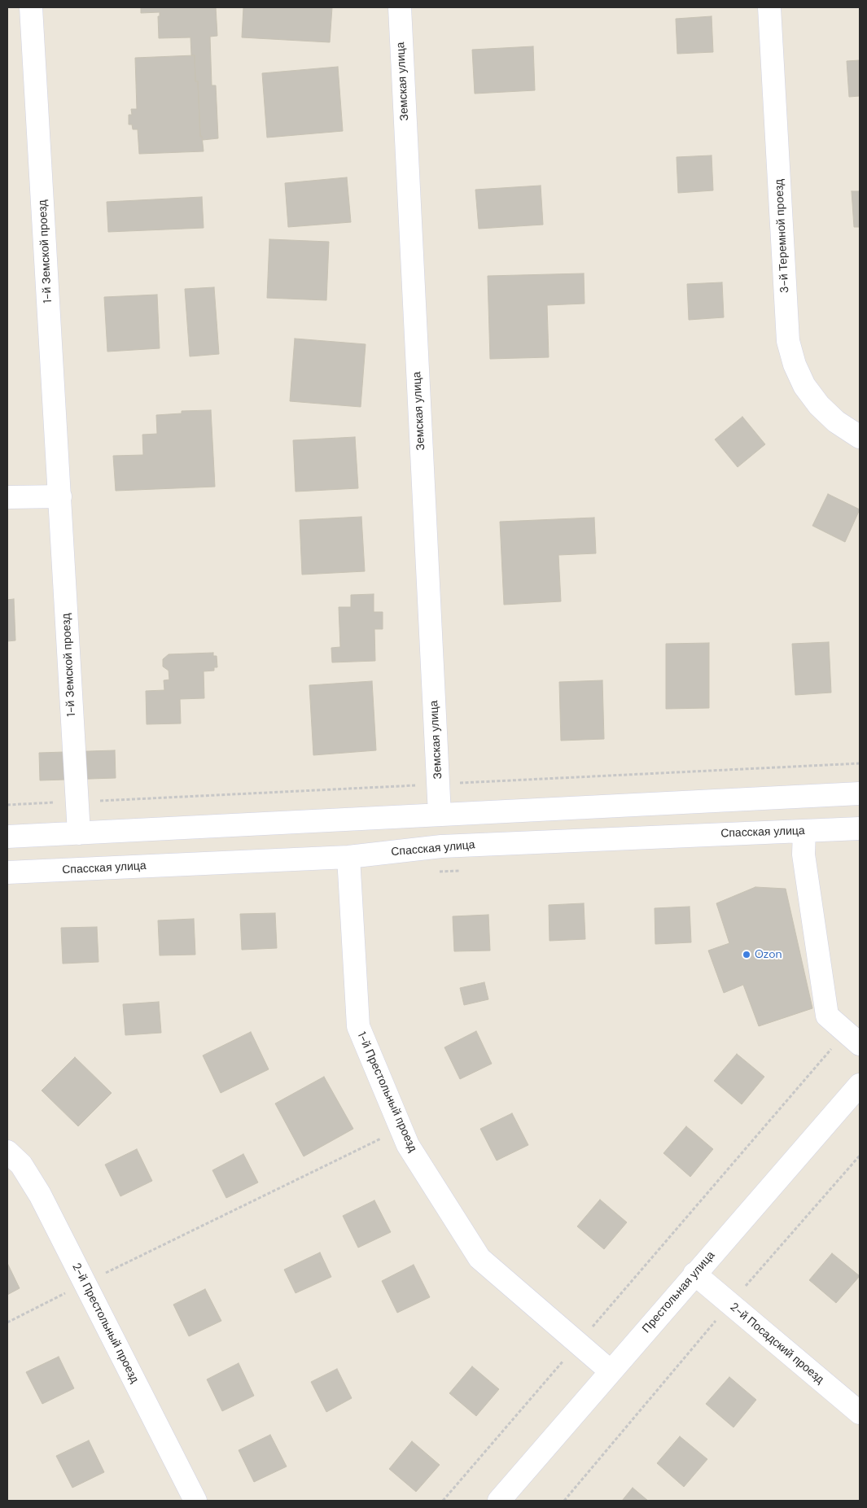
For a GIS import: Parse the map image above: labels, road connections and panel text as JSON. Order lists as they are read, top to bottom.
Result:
{
  "streets": {
    "street": [
      "Земская улица",
      "3-й Теремной проезд",
      "1-й Земской проезд",
      "Спасская улица",
      "1-й Престольный проезд",
      "Престольная улица",
      "2-й Престольный проезд",
      "2-й Посадский проезд"
    ]
  },
  "crossings": [
    ["Спасская улица", "1-й Престольный проезд"],
    ["1-й Престольный проезд", "Престольная улица"],
    ["Престольная улица", "2-й Посадский проезд"]
  ],
  "places": ["Ozon"]
}
